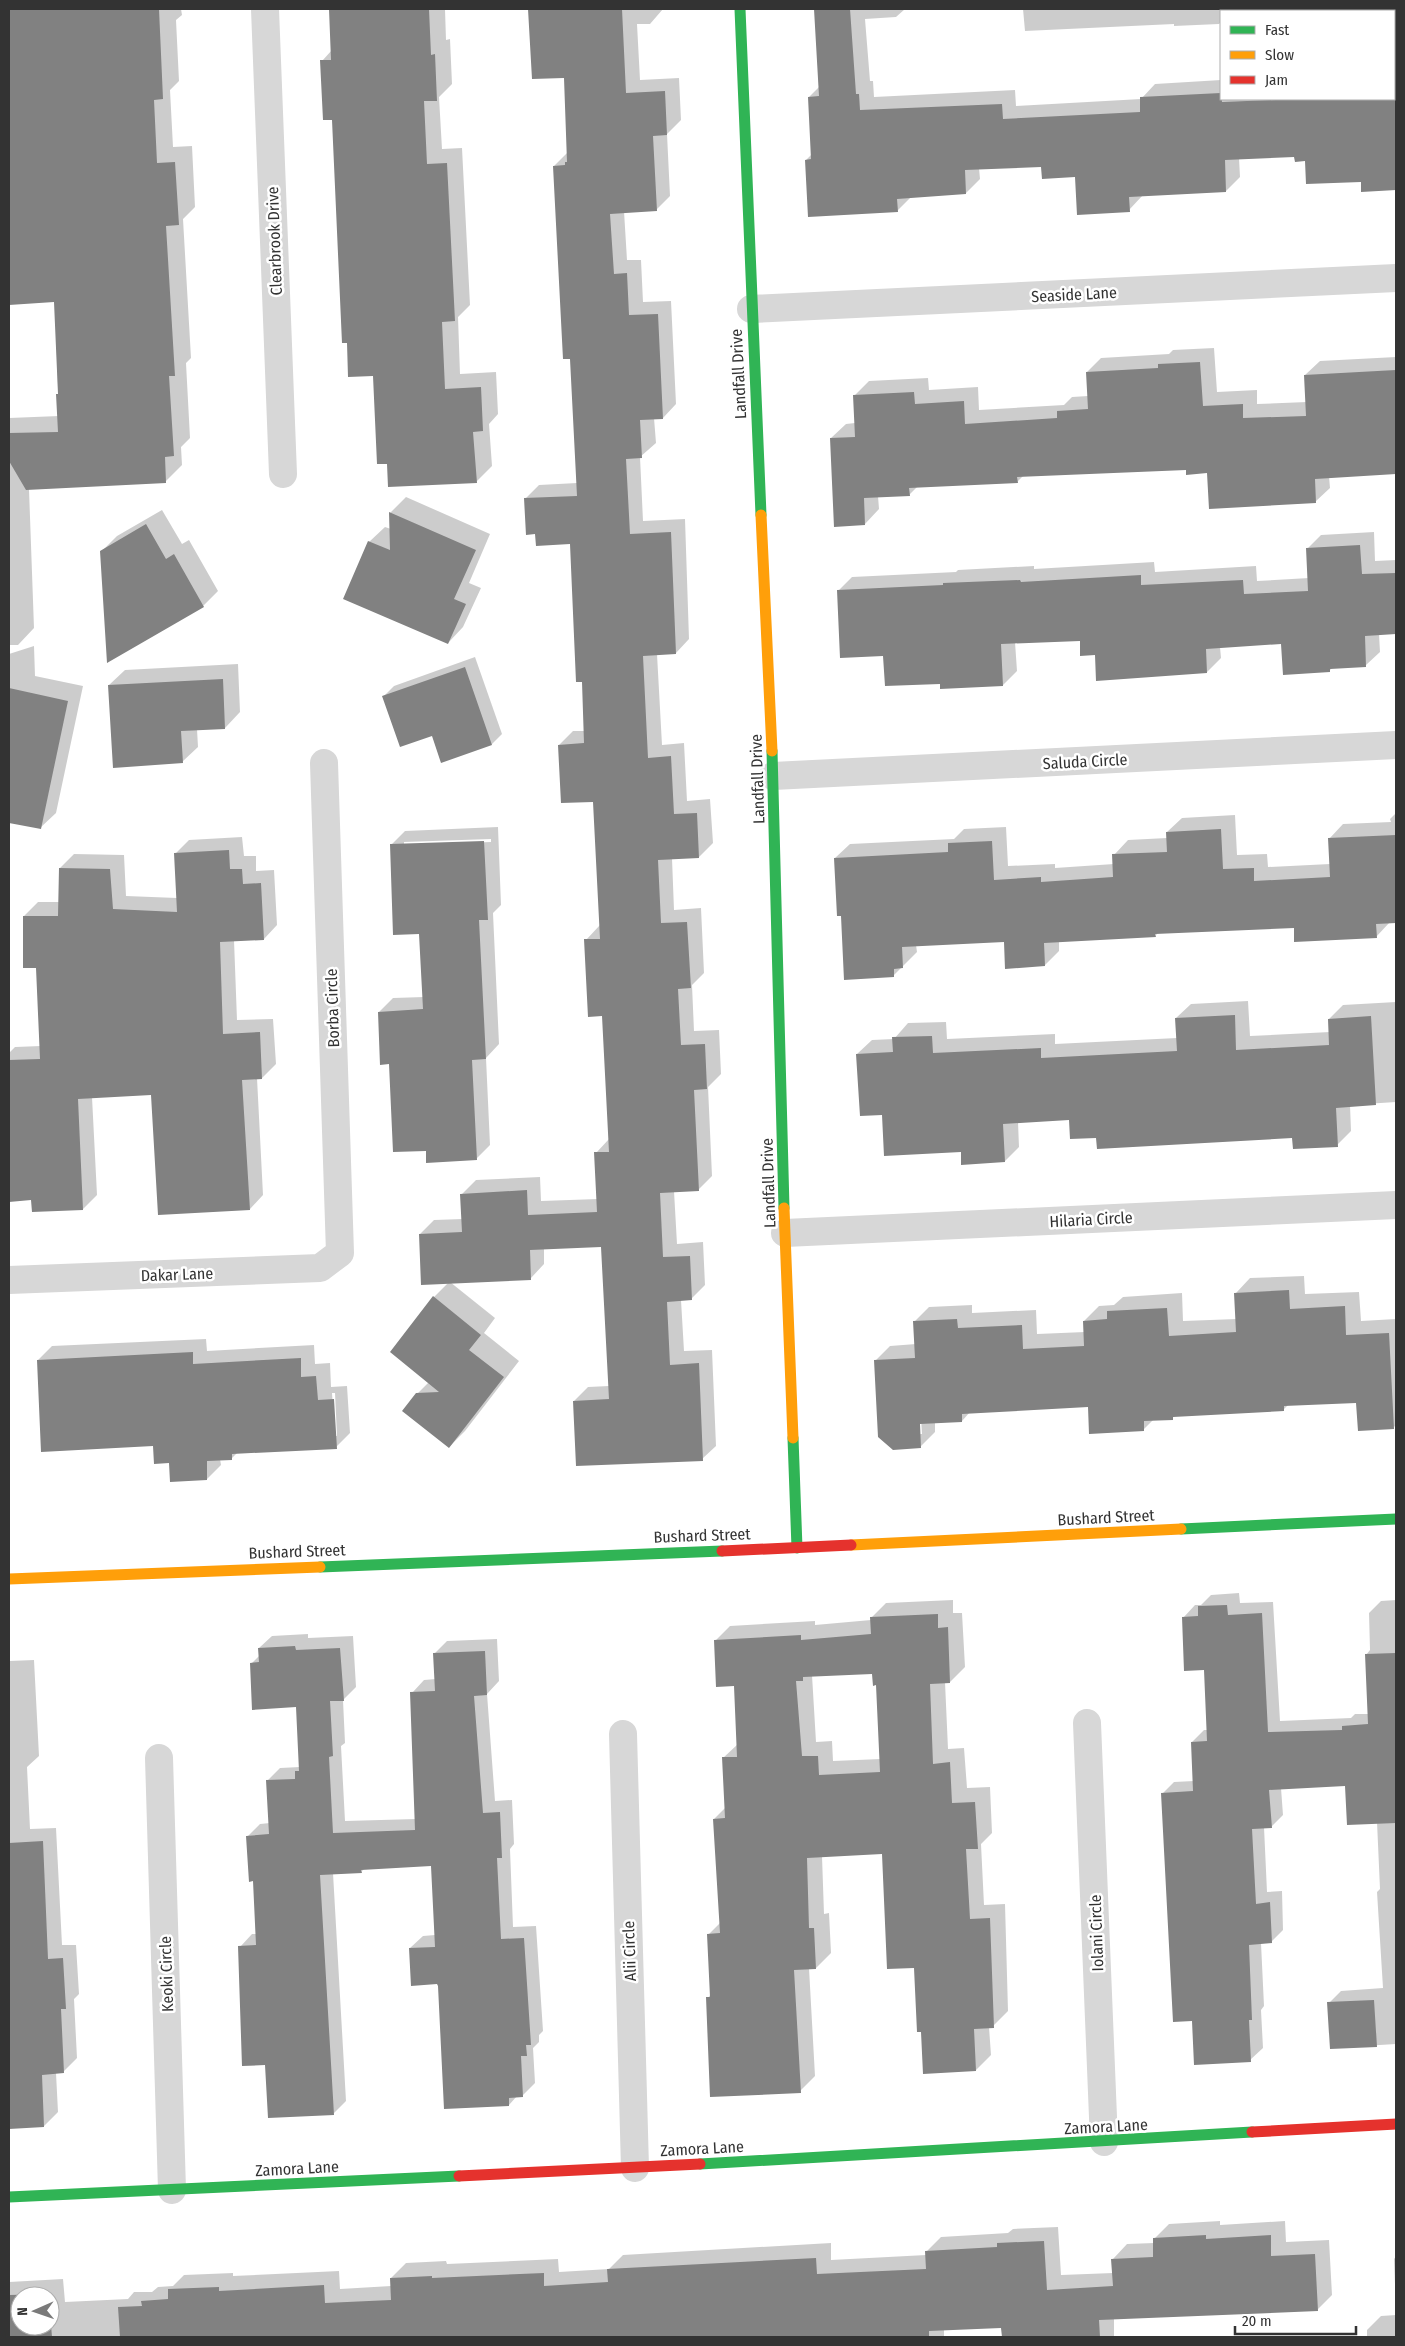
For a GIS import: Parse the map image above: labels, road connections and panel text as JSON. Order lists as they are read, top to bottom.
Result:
{
  "streets": {
    "street": [
      "Clearbrook Drive",
      "Seaside Lane",
      "Landfall Drive",
      "Saluda Circle",
      "Borba Circle",
      "Hilaria Circle",
      "Dakar Lane",
      "Bushard Street",
      "Iolani Circle",
      "Alii Circle",
      "Keoki Circle",
      "Zamora Lane"
    ]
  },
  "crossings": [
    ["Seaside Lane", "Landfall Drive"],
    ["Landfall Drive", "Saluda Circle"],
    ["Landfall Drive", "Hilaria Circle"],
    ["Landfall Drive", "Bushard Street"],
    ["Borba Circle", "Dakar Lane"],
    ["Iolani Circle", "Zamora Lane"],
    ["Alii Circle", "Zamora Lane"],
    ["Keoki Circle", "Zamora Lane"]
  ],
  "legend": ["Fast", "Slow", "Jam"],
  "scale_bar": "20 m",
  "north": "left"
}
